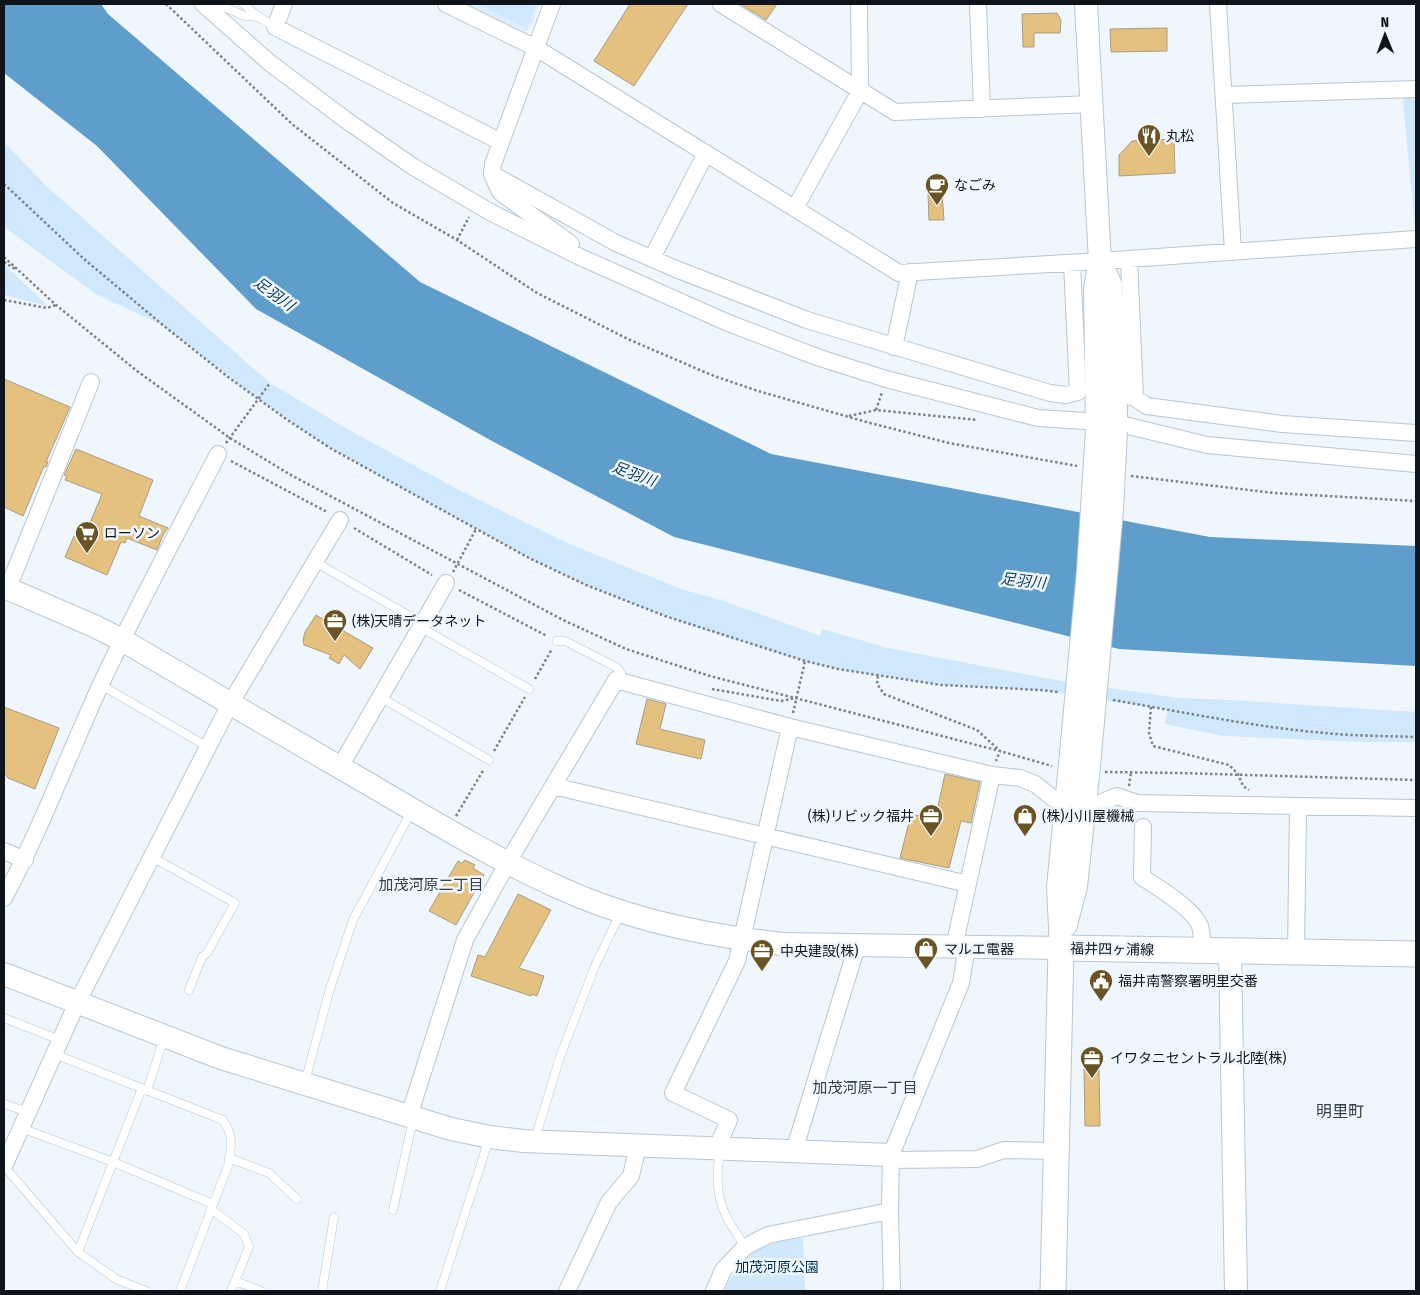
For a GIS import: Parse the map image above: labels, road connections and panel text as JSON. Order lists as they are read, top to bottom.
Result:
{
  "streets": {
    "main road": ["福井四ヶ浦線"]
  },
  "districts": ["加茂河原二丁目", "加茂河原一丁目", "明里町"],
  "water": ["足羽川"],
  "parks": ["加茂河原公園"],
  "places": {
    "restaurant": ["丸松"],
    "cafe": ["なごみ"],
    "supermarket": ["ローソン"],
    "office": [
      "(株)天晴データネット",
      "(株)リビック福井",
      "中央建設(株)",
      "イワタニセントラル北陸(株)"
    ],
    "shop": ["(株)小川屋機械", "マルエ電器"],
    "public building": ["福井南警察署明里交番"]
  },
  "north": "top"
}
